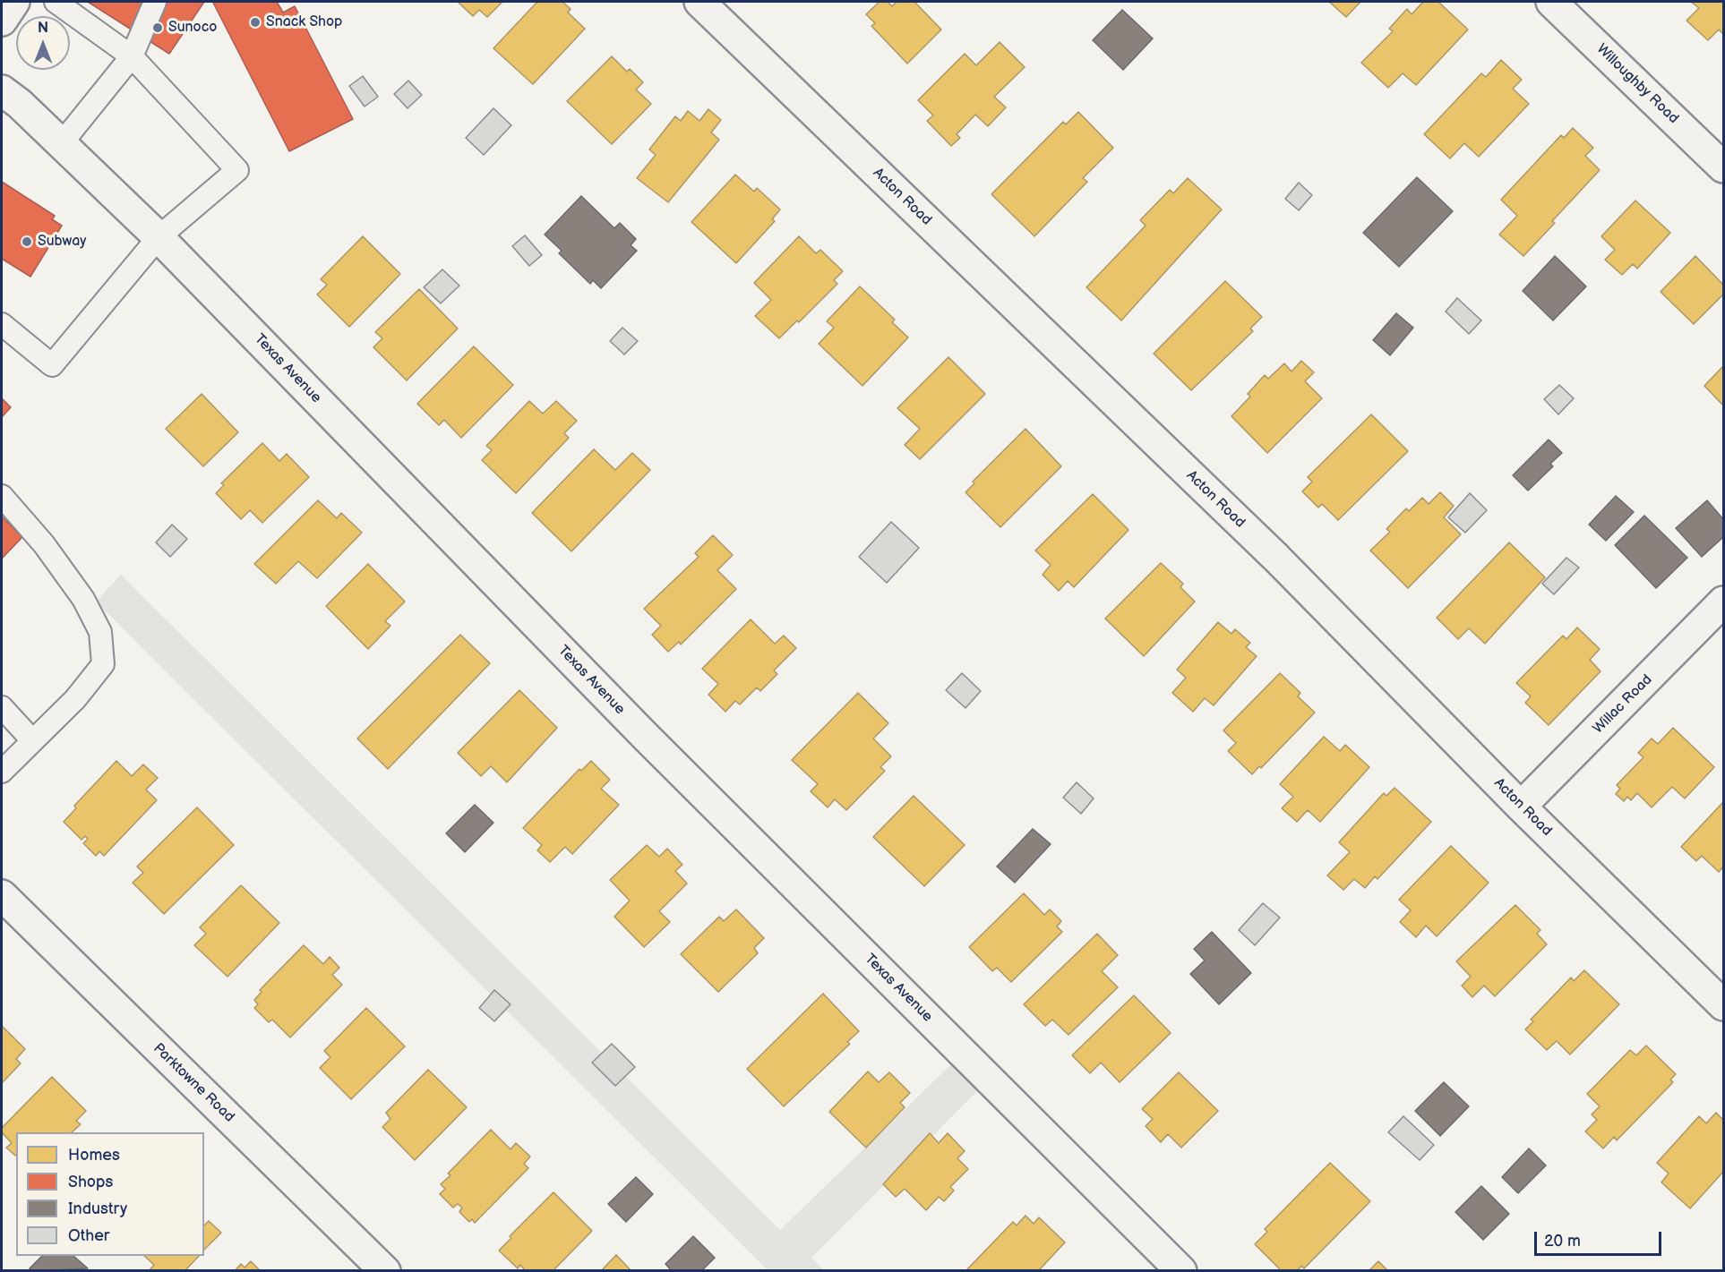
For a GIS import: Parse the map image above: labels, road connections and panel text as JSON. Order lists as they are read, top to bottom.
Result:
{
  "streets": {
    "street": [
      "Willoughby Road",
      "Acton Road",
      "Texas Avenue",
      "Willac Road",
      "Parktowne Road"
    ]
  },
  "crossings": [
    ["Acton Road", "Willac Road"]
  ],
  "places": ["Snack Shop", "Sunoco", "Subway"],
  "legend": [
    "Homes",
    "Shops",
    "Industry",
    "Other"
  ],
  "scale_bar": "20 m",
  "north": "top"
}
